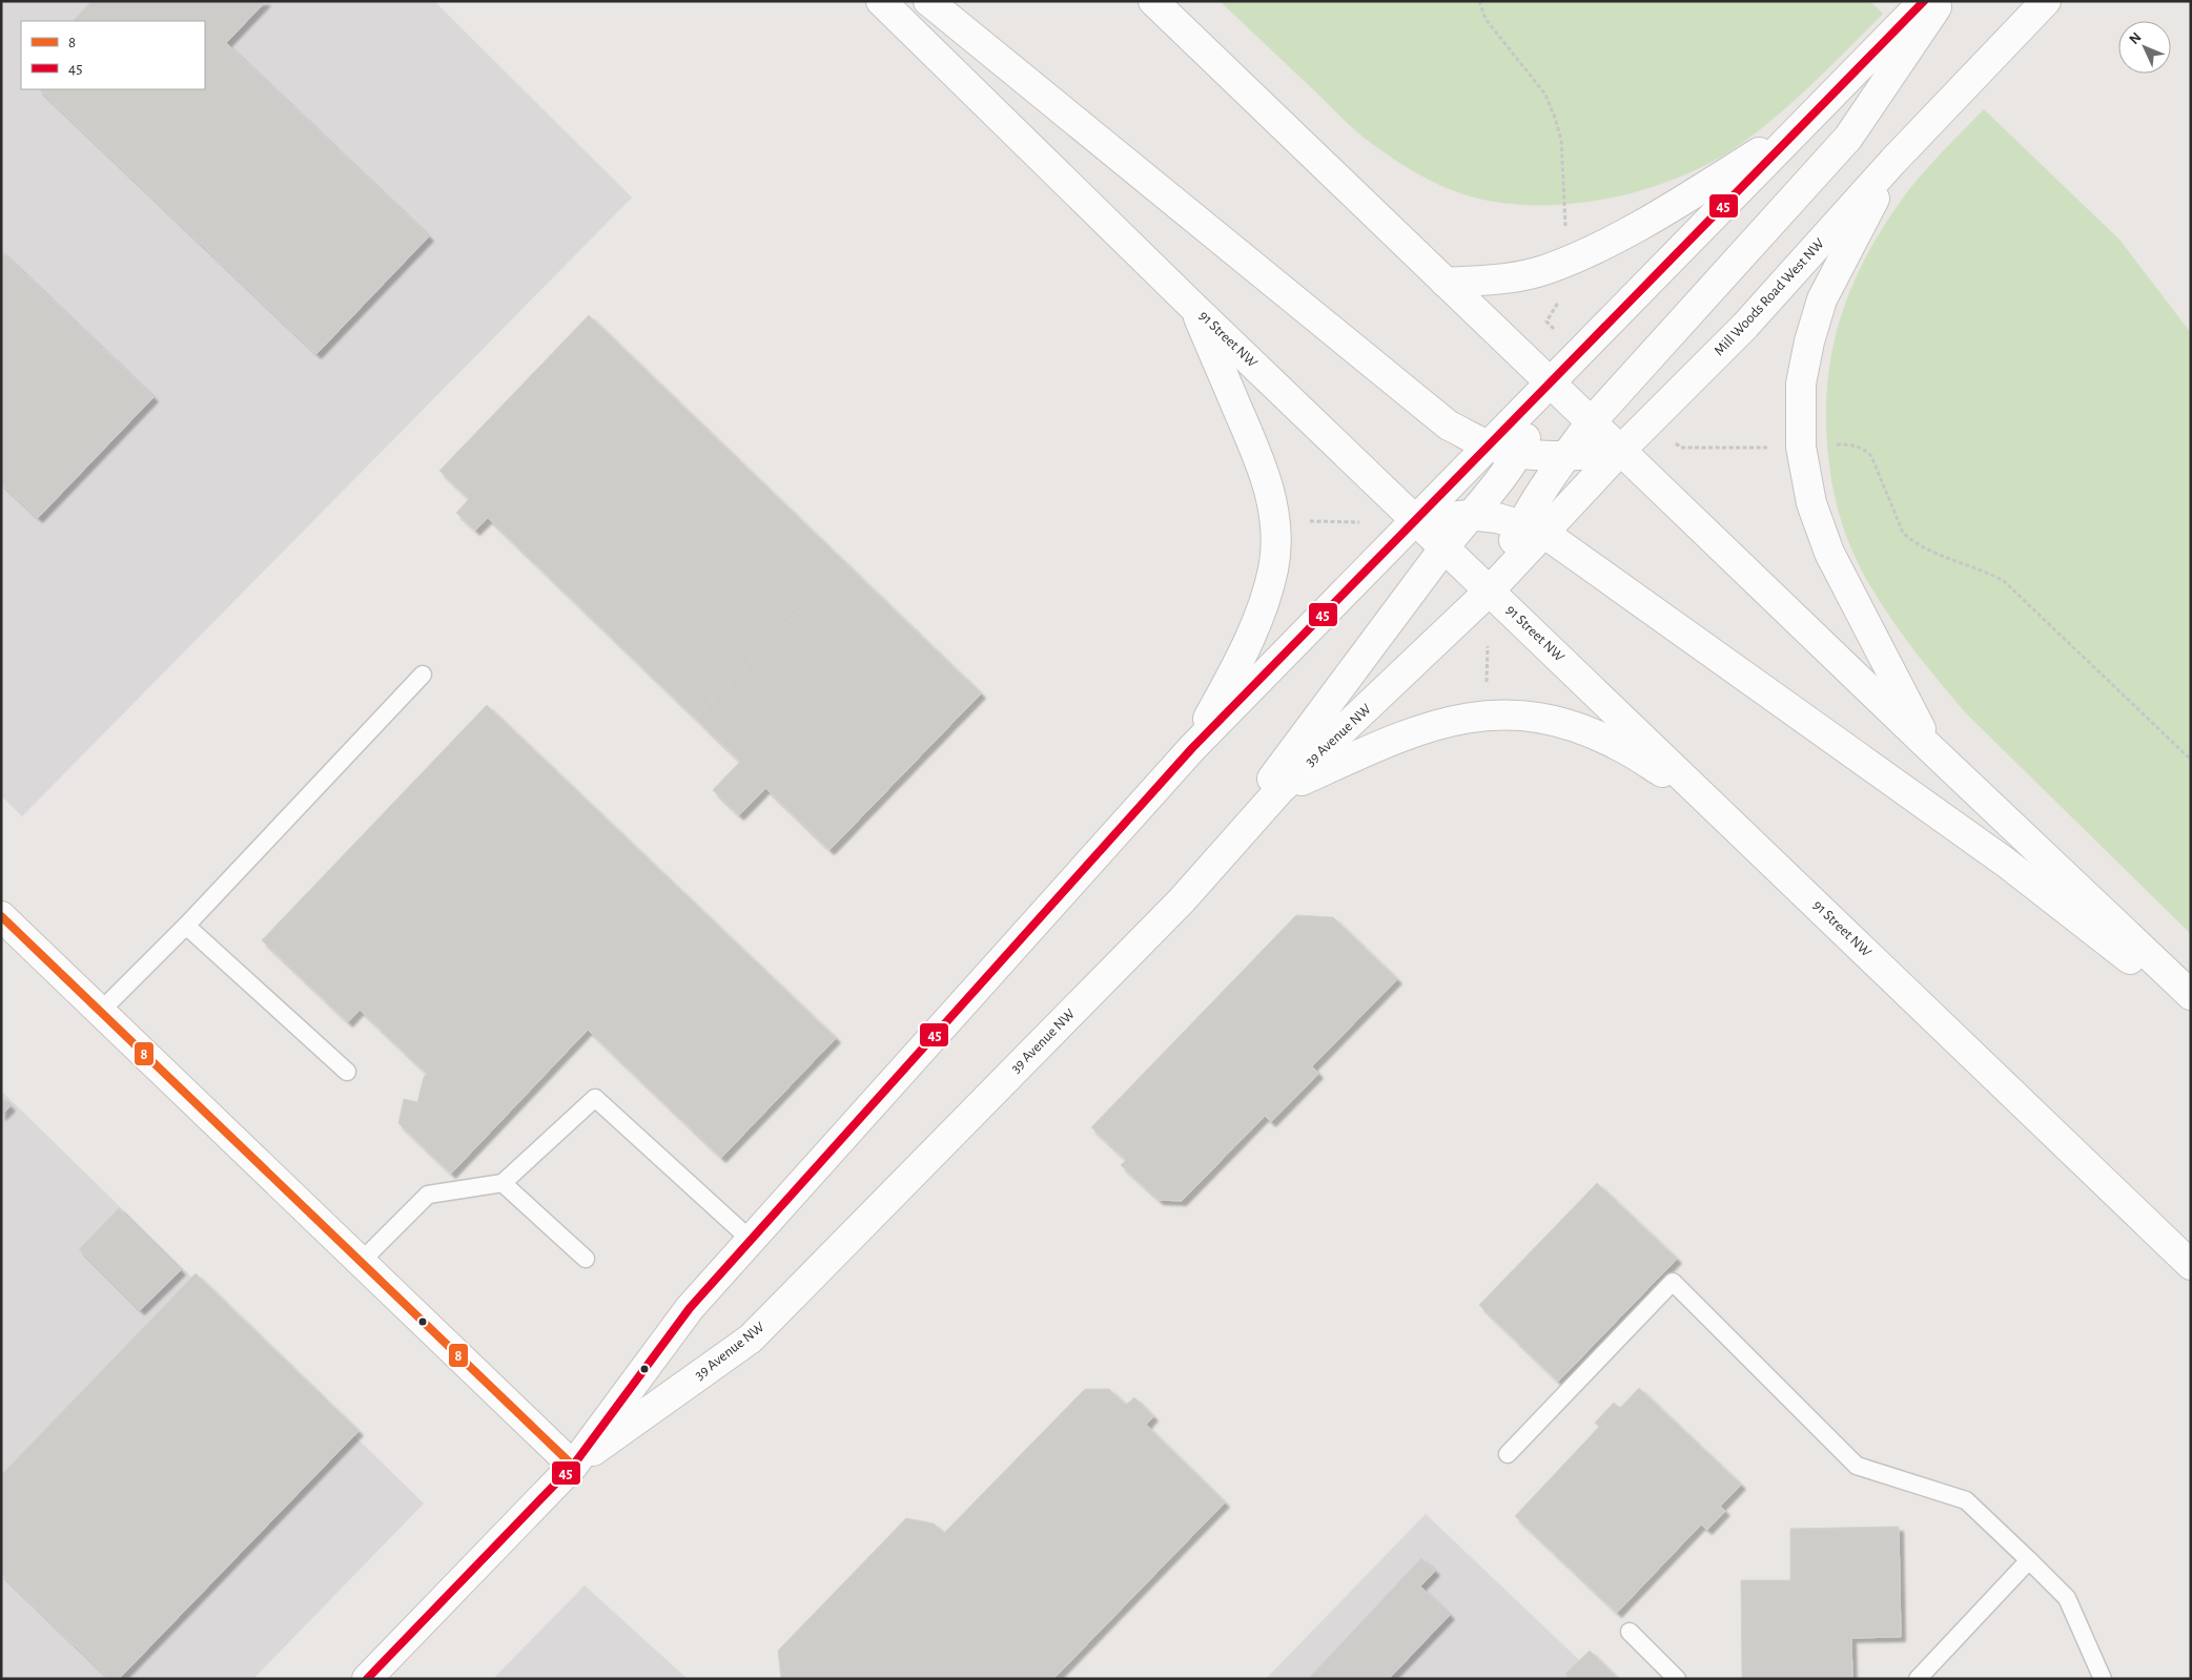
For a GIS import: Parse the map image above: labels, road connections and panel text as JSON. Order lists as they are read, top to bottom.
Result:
{
  "streets": {
    "main road": ["Mill Woods Road West NW", "91 Street NW", "39 Avenue NW"]
  },
  "crossings": [
    ["Mill Woods Road West NW", "91 Street NW"],
    ["Mill Woods Road West NW", "39 Avenue NW"],
    ["91 Street NW", "39 Avenue NW"]
  ],
  "lines": ["transit line 45", "transit line 8"],
  "legend": ["8", "45"],
  "north": "top left"
}
